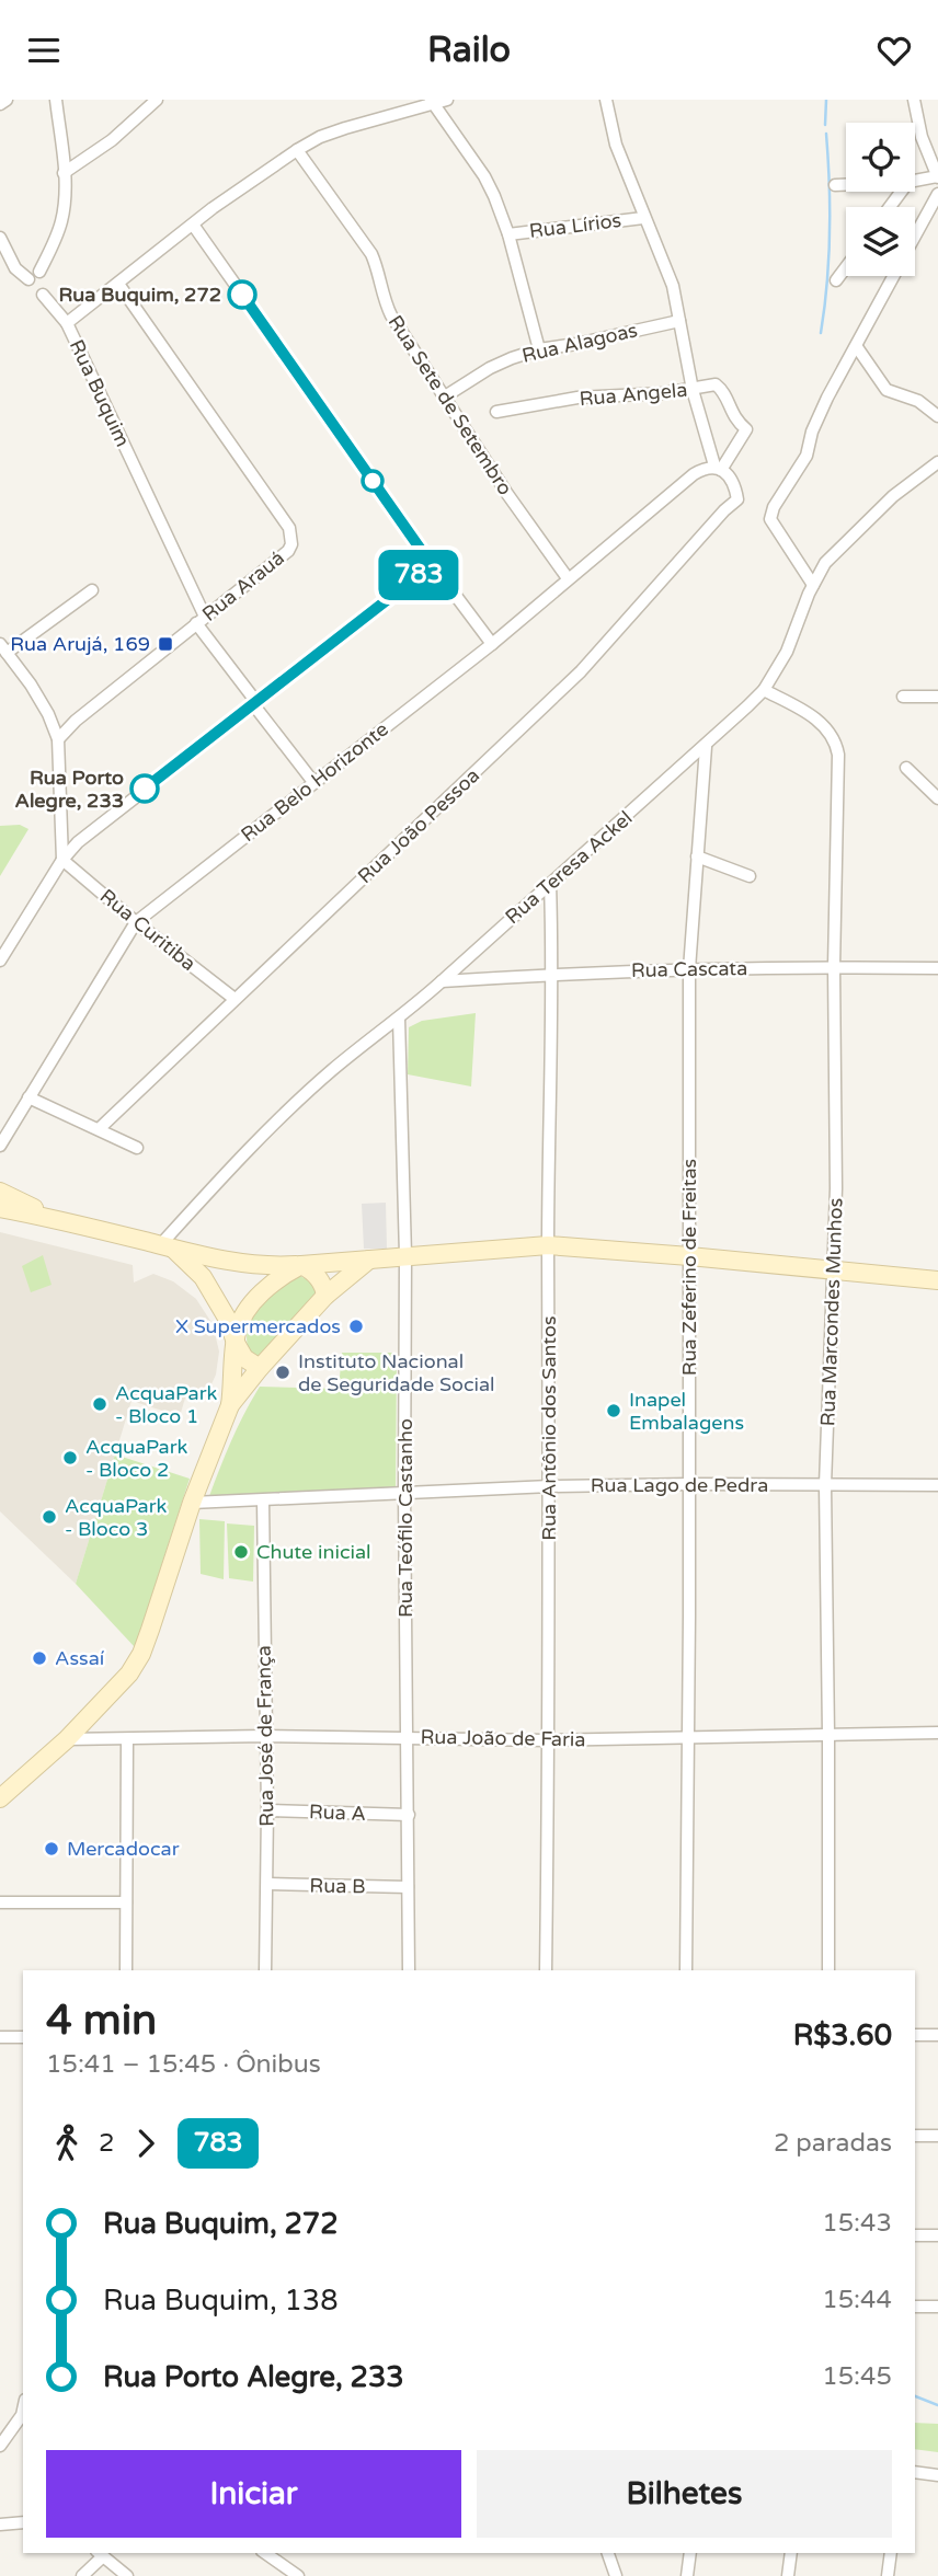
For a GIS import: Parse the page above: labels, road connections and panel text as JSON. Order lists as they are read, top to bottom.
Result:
{
  "streets": {
    "street": [
      "Rua Lírios",
      "Rua Alagoas",
      "Rua Buquim",
      "Rua Angela",
      "Rua Sete de Setembro",
      "Rua Arauá",
      "Rua Belo Horizonte",
      "Rua João Pessoa",
      "Rua Teresa Ackel",
      "Rua Curitiba",
      "Rua Cascata",
      "Rua Zeferino de Freitas",
      "Rua Marcondes Munhos",
      "Rua Antônio dos Santos",
      "Rua Lago de Pedra",
      "Rua Teófilo Castanho",
      "Rua José de França",
      "Rua João de Faria",
      "Rua A",
      "Rua B"
    ]
  },
  "crossings": [
    ["Rua Alagoas", "Rua Sete de Setembro"],
    ["Rua Buquim", "Rua Sete de Setembro"],
    ["Rua Buquim", "Rua Arauá"],
    ["Rua Buquim", "Rua Belo Horizonte"],
    ["Rua Angela", "Rua Belo Horizonte"],
    ["Rua Angela", "Rua João Pessoa"],
    ["Rua Sete de Setembro", "Rua Belo Horizonte"],
    ["Rua Belo Horizonte", "Rua João Pessoa"],
    ["Rua Belo Horizonte", "Rua Curitiba"],
    ["Rua João Pessoa", "Rua Curitiba"],
    ["Rua Teresa Ackel", "Rua Cascata"],
    ["Rua Teresa Ackel", "Rua Zeferino de Freitas"],
    ["Rua Teresa Ackel", "Rua Marcondes Munhos"],
    ["Rua Teresa Ackel", "Rua Antônio dos Santos"],
    ["Rua Teresa Ackel", "Rua Teófilo Castanho"],
    ["Rua Cascata", "Rua Zeferino de Freitas"],
    ["Rua Cascata", "Rua Marcondes Munhos"],
    ["Rua Cascata", "Rua Antônio dos Santos"],
    ["Rua Zeferino de Freitas", "Rua Lago de Pedra"],
    ["Rua Zeferino de Freitas", "Rua João de Faria"],
    ["Rua Marcondes Munhos", "Rua Lago de Pedra"],
    ["Rua Marcondes Munhos", "Rua João de Faria"],
    ["Rua Antônio dos Santos", "Rua Lago de Pedra"],
    ["Rua Antônio dos Santos", "Rua João de Faria"],
    ["Rua Lago de Pedra", "Rua Teófilo Castanho"],
    ["Rua Lago de Pedra", "Rua José de França"],
    ["Rua Teófilo Castanho", "Rua João de Faria"],
    ["Rua Teófilo Castanho", "Rua A"],
    ["Rua Teófilo Castanho", "Rua B"],
    ["Rua José de França", "Rua João de Faria"],
    ["Rua José de França", "Rua A"],
    ["Rua José de França", "Rua B"]
  ],
  "places": {
    "other": [
      "Rua Buquim, 272",
      "Rua Porto Alegre, 233",
      "X Supermercados",
      "Instituto Nacional de Seguridade Social",
      "AcquaPark - Bloco 1",
      "Inapel Embalagens",
      "AcquaPark - Bloco 2",
      "AcquaPark - Bloco 3",
      "Chute inicial",
      "Assaí",
      "Mercadocar"
    ],
    "transit": ["Rua Arujá, 169"]
  },
  "lines": ["bus line 783"],
  "page": {
    "header": "Railo",
    "on_map": "783",
    "heading": ["4 min", "15:41 – 15:45 · Ônibus", "R$3.60"],
    "legs": ["2", "783", "2 paradas"],
    "list": [
      {
        "name": "Rua Buquim, 272",
        "value": "15:43"
      },
      {
        "name": "Rua Buquim, 138",
        "value": "15:44"
      },
      {
        "name": "Rua Porto Alegre, 233",
        "value": "15:45"
      }
    ],
    "buttons": ["Iniciar", "Bilhetes"]
  }
}
